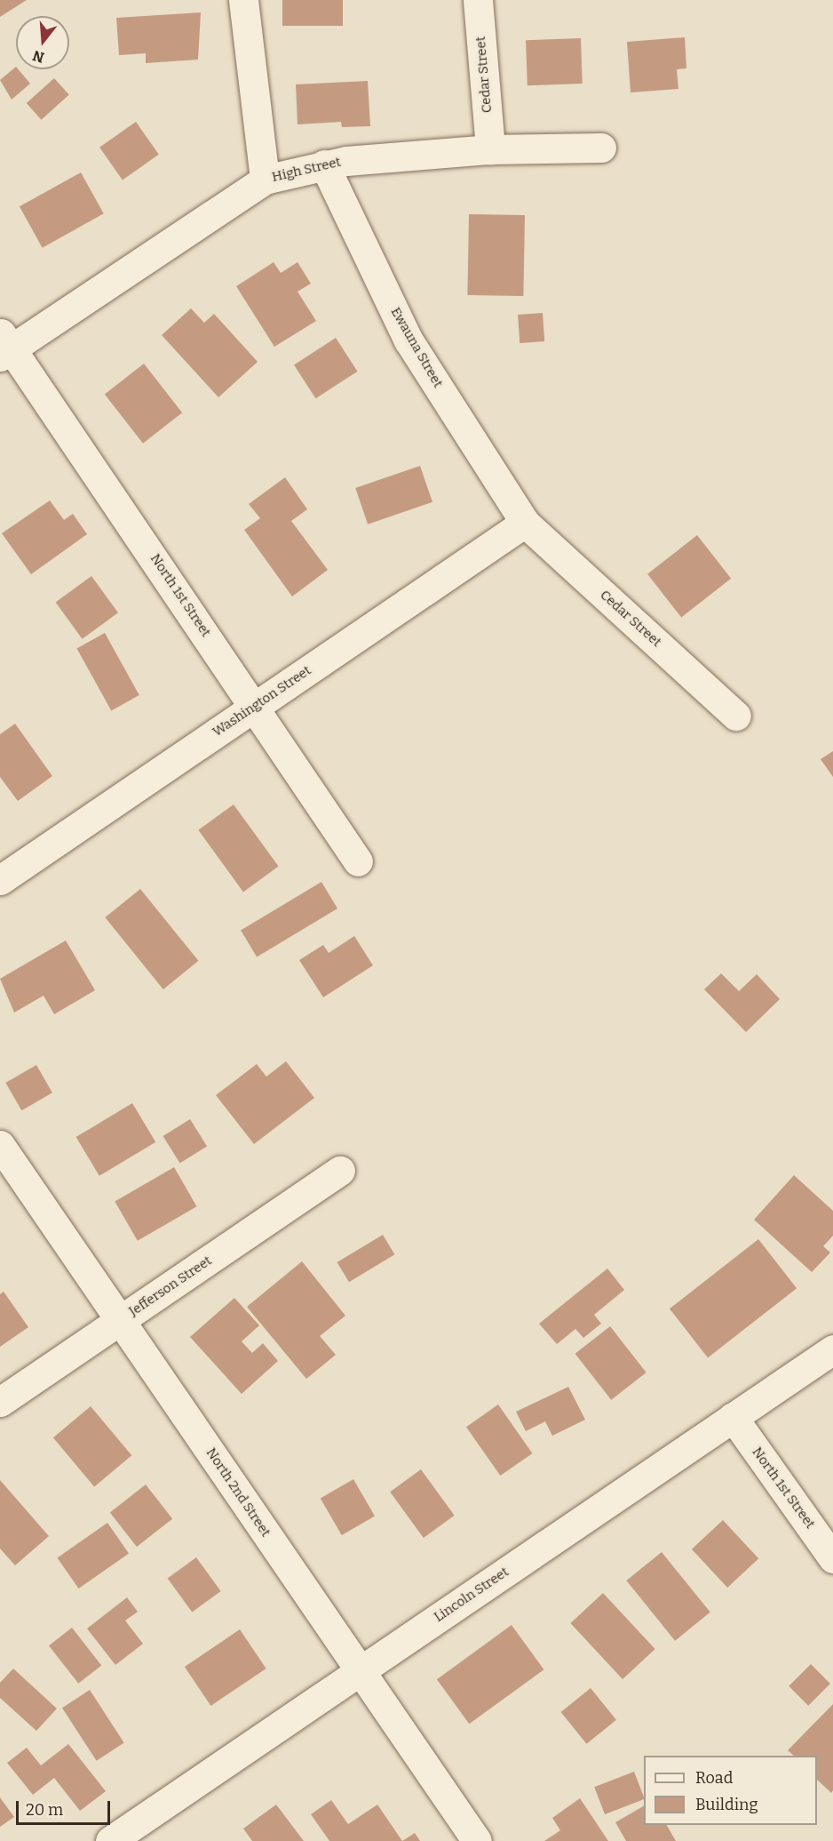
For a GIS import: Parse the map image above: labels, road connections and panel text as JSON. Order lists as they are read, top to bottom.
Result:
{
  "streets": {
    "street": [
      "Cedar Street",
      "High Street",
      "Ewauna Street",
      "North 1st Street",
      "Washington Street",
      "Jefferson Street",
      "North 2nd Street",
      "Lincoln Street"
    ]
  },
  "crossings": [
    ["Cedar Street", "High Street"],
    ["Cedar Street", "Ewauna Street"],
    ["Cedar Street", "Washington Street"],
    ["High Street", "Ewauna Street"],
    ["High Street", "North 1st Street"],
    ["Ewauna Street", "Washington Street"],
    ["North 1st Street", "Washington Street"],
    ["North 1st Street", "Lincoln Street"],
    ["Jefferson Street", "North 2nd Street"],
    ["North 2nd Street", "Lincoln Street"]
  ],
  "legend": ["Road", "Building"],
  "scale_bar": "20 m",
  "north": "bottom"
}
